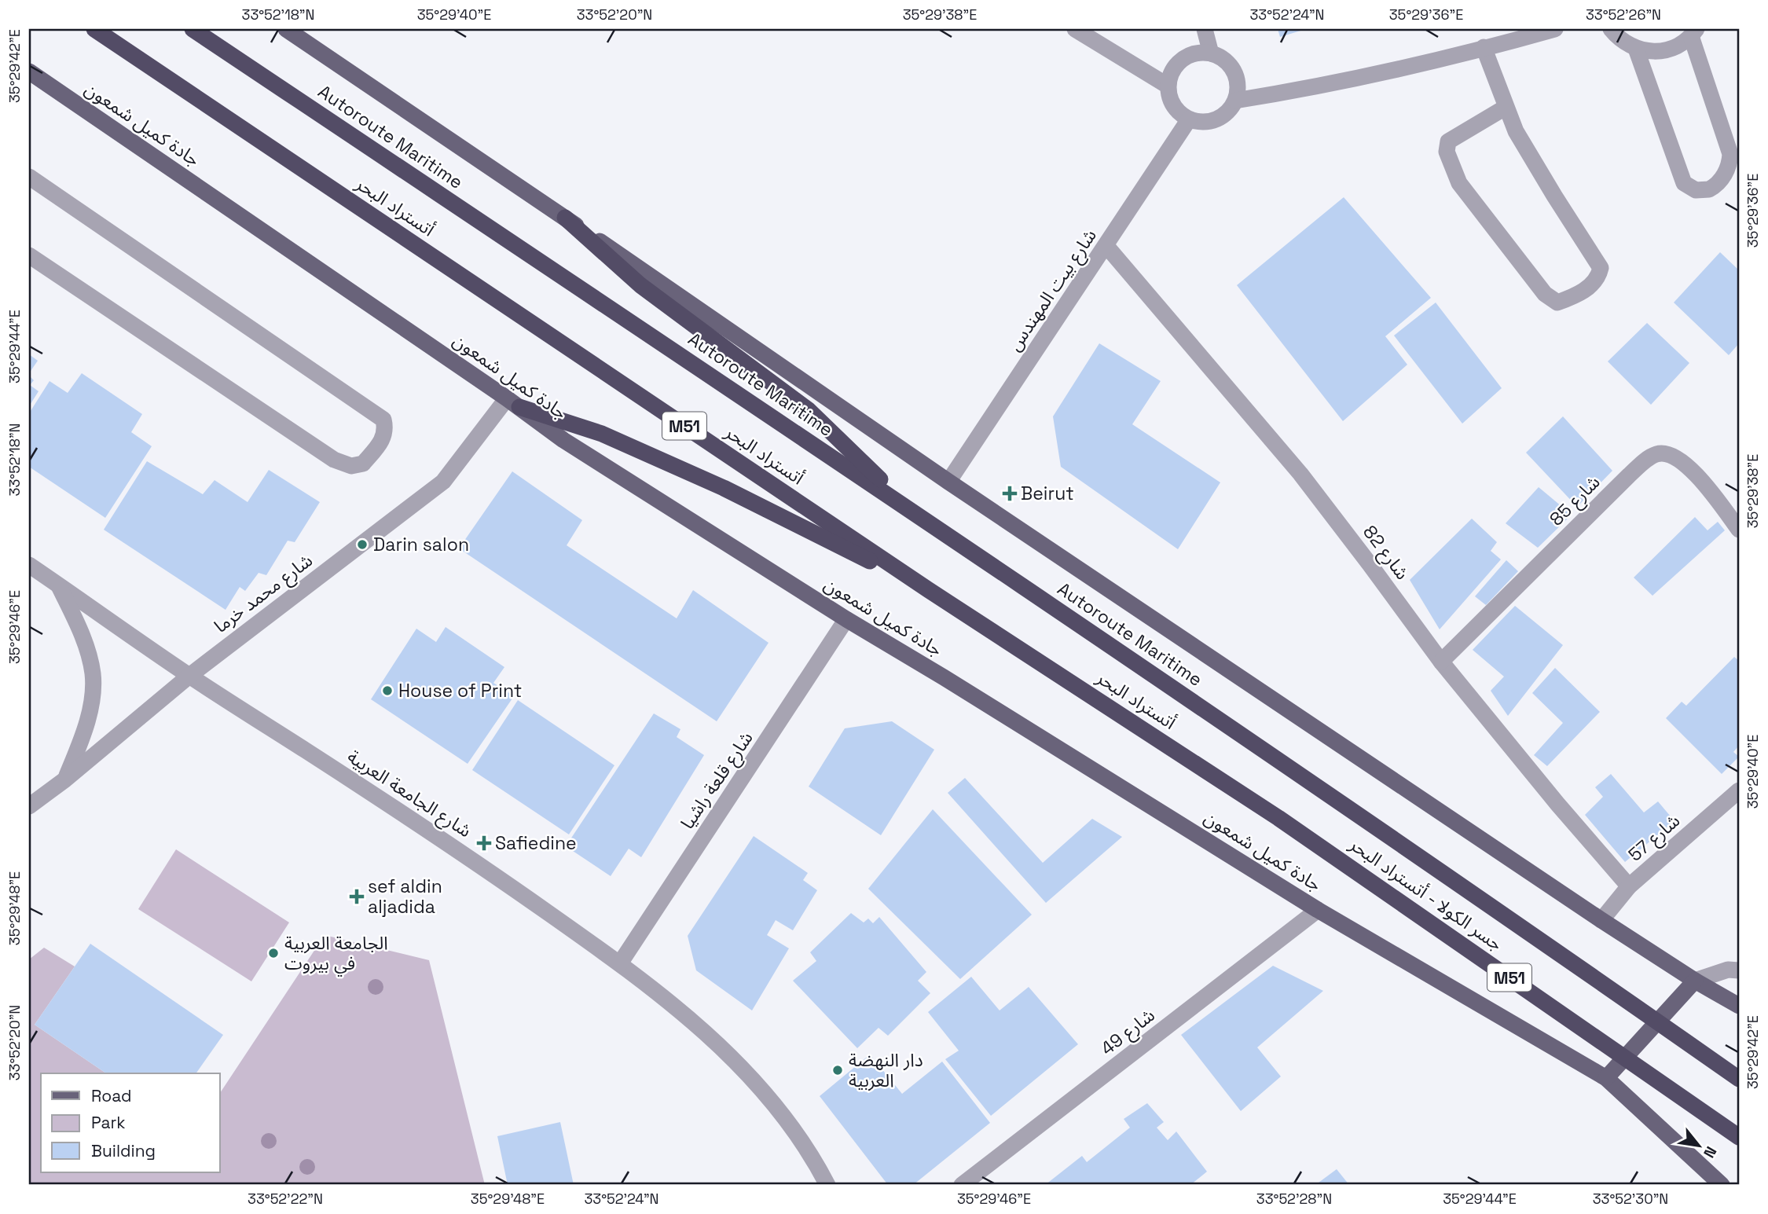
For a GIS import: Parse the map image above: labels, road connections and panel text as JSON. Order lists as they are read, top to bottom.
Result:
{
  "streets": {
    "highway": [
      "Autoroute Maritime",
      "أتستراد البحر",
      "M51",
      "جسر الكولا - أتستراد البحر"
    ],
    "main road": ["جادة كميل شمعون"],
    "street": [
      "شارع بيت المهندس",
      "شارع 85",
      "شارع 82",
      "شارع محمد خرما",
      "شارع قلعة راشيا",
      "شارع الجامعة العربية",
      "شارع 57",
      "شارع 49"
    ]
  },
  "crossings": [
    ["جادة كميل شمعون", "شارع محمد خرما"],
    ["جادة كميل شمعون", "شارع قلعة راشيا"],
    ["جادة كميل شمعون", "شارع 49"],
    ["Autoroute Maritime", "جسر الكولا - أتستراد البحر"],
    ["أتستراد البحر", "جسر الكولا - أتستراد البحر"],
    ["شارع بيت المهندس", "شارع 82"],
    ["شارع 85", "شارع 82"],
    ["شارع 82", "شارع 57"],
    ["شارع محمد خرما", "شارع الجامعة العربية"],
    ["شارع قلعة راشيا", "شارع الجامعة العربية"]
  ],
  "places": {
    "health": ["Beirut", "Safiedine", "sef aldin aljadida"],
    "other": [
      "Darin salon",
      "House of Print",
      "الجامعة العربية في بيروت",
      "دار النهضة العربية"
    ]
  },
  "legend": ["Road", "Park", "Building"],
  "north": "bottom right",
  "coordinates": [
    "33°52'18\"N",
    "35°29'40\"E",
    "33°52'20\"N",
    "35°29'38\"E",
    "33°52'24\"N",
    "35°29'36\"E",
    "33°52'26\"N",
    "35°29'42\"E",
    "35°29'44\"E",
    "35°29'46\"E",
    "35°29'48\"E",
    "33°52'22\"N",
    "33°52'28\"N",
    "33°52'30\"N"
  ]
}
